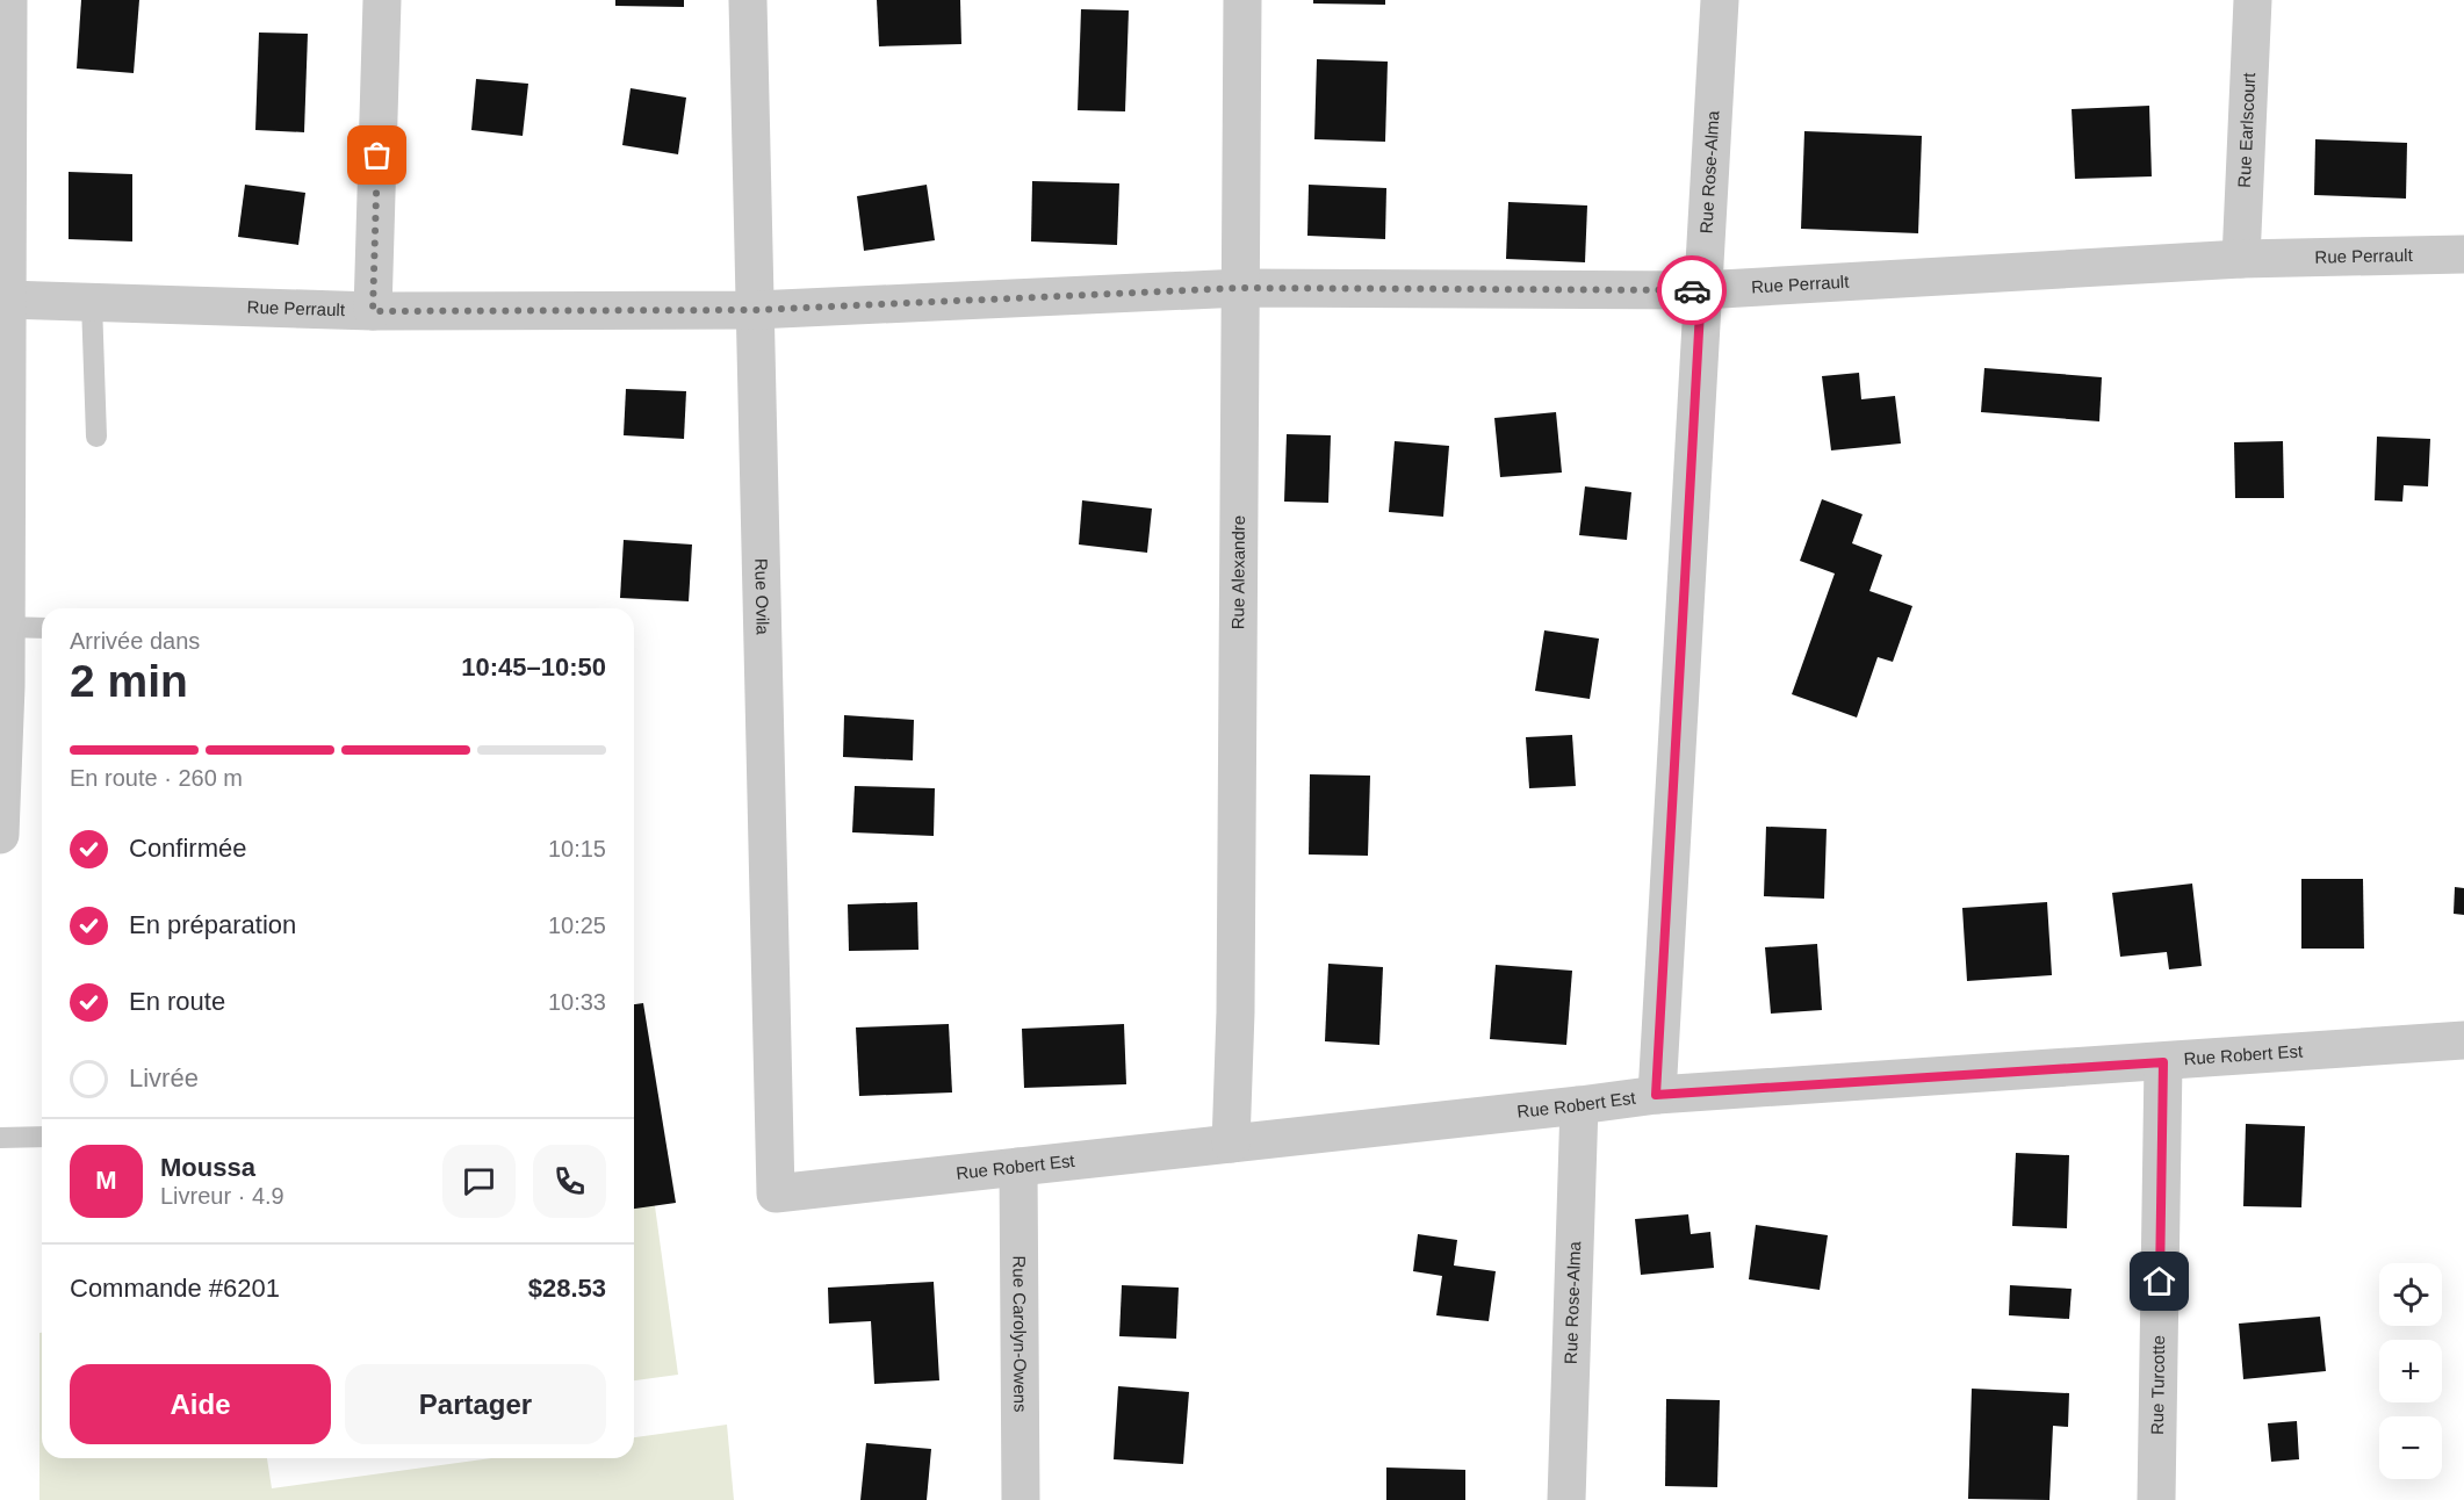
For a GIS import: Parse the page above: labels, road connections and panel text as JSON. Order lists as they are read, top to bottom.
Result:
{
  "streets": {
    "street": [
      "Rue Earlscourt",
      "Rue Rose-Alma",
      "Rue Perrault",
      "Rue Alexandre",
      "Rue Ovila",
      "Rue Robert Est",
      "Rue Carolyn-Owens",
      "Rue Turcotte"
    ]
  },
  "crossings": [
    ["Rue Earlscourt", "Rue Perrault"],
    ["Rue Rose-Alma", "Rue Perrault"],
    ["Rue Rose-Alma", "Rue Robert Est"],
    ["Rue Perrault", "Rue Alexandre"],
    ["Rue Perrault", "Rue Ovila"],
    ["Rue Alexandre", "Rue Robert Est"],
    ["Rue Ovila", "Rue Robert Est"],
    ["Rue Robert Est", "Rue Carolyn-Owens"],
    ["Rue Robert Est", "Rue Turcotte"]
  ],
  "page": {
    "heading": ["2 min", "Arrivée dans", "10:45–10:50"],
    "panel": [
      "Moussa",
      "Livreur · 4.9",
      "Commande #6201",
      "$28.53"
    ],
    "bar": "En route · 260 m",
    "list": [
      ["Confirmée", "10:15"],
      ["En préparation", "10:25"],
      ["En route", "10:33"],
      "Livrée"
    ],
    "round": "M",
    "map_buttons": ["+", "−"],
    "buttons": ["Aide", "Partager"]
  }
}
